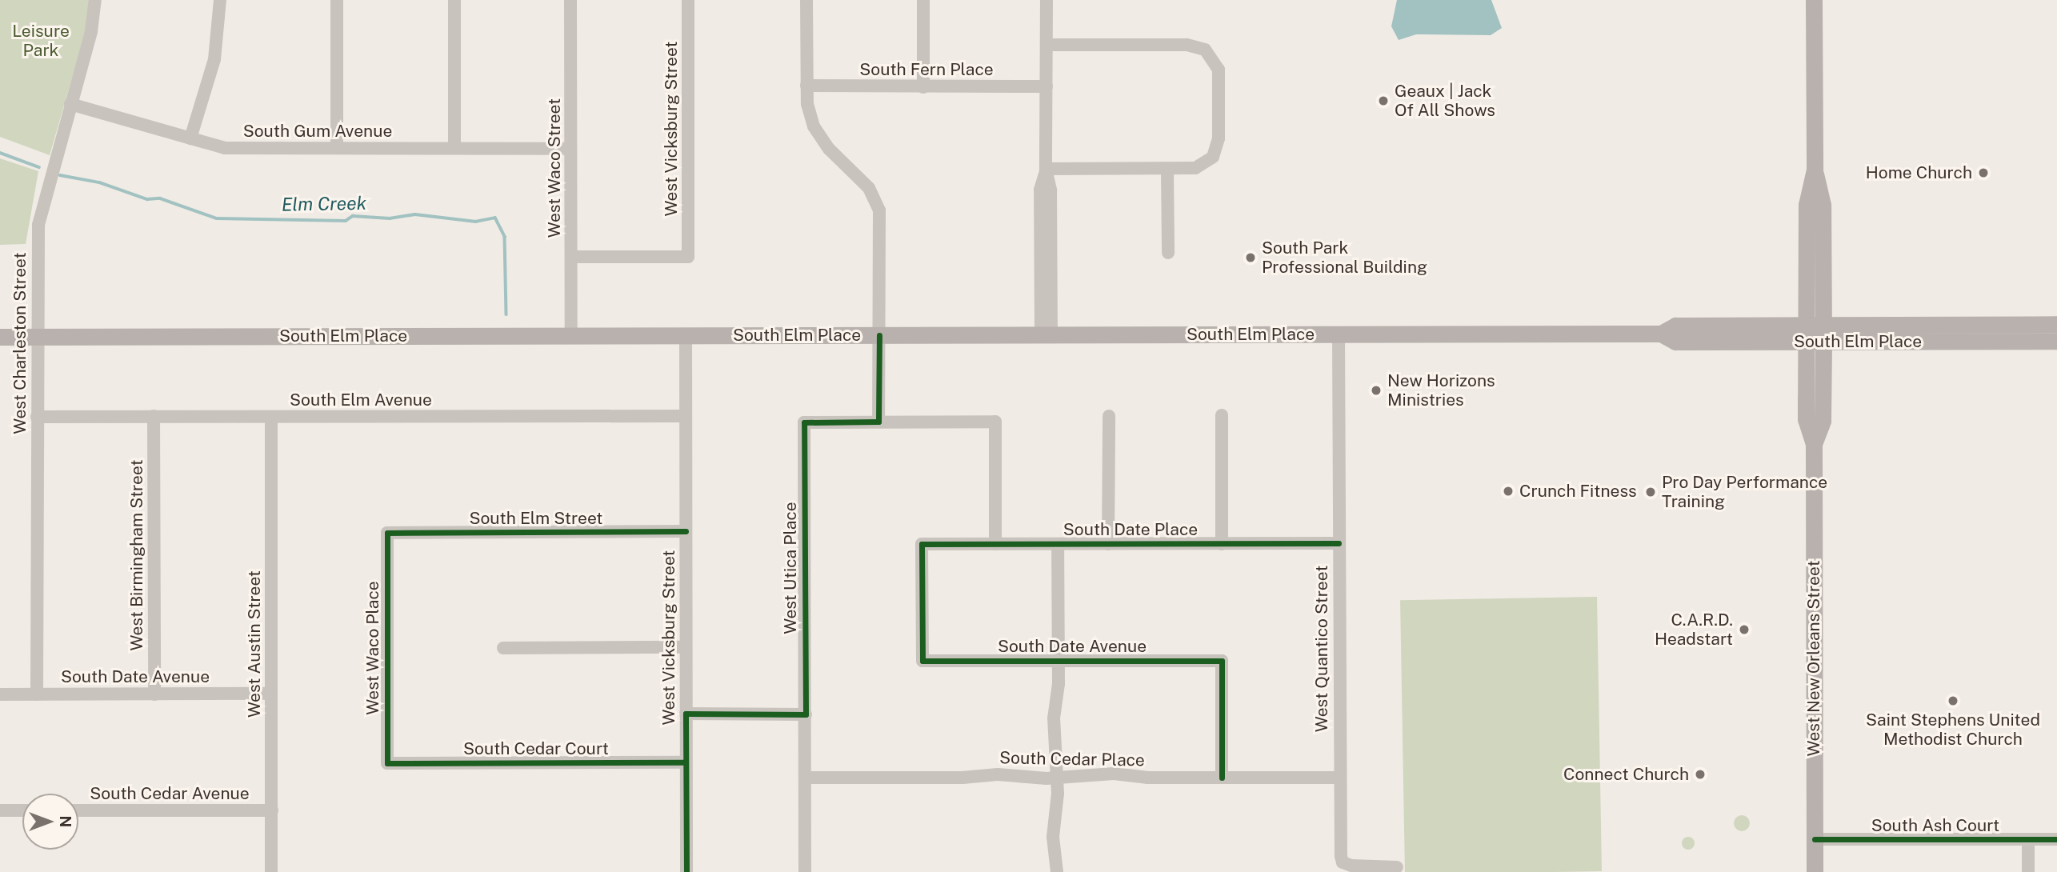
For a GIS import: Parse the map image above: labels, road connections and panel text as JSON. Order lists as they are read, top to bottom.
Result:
{
  "streets": {
    "main road": ["South Elm Place", "West New Orleans Street"],
    "street": [
      "South Fern Place",
      "West Vicksburg Street",
      "South Gum Avenue",
      "West Waco Street",
      "West Charleston Street",
      "South Elm Avenue",
      "South Elm Street",
      "South Date Place",
      "West Birmingham Street",
      "West Utica Place",
      "West Austin Street",
      "South Date Avenue",
      "West Waco Place",
      "West Quantico Street",
      "South Cedar Court",
      "South Cedar Place",
      "South Cedar Avenue",
      "South Ash Court"
    ]
  },
  "crossings": [
    ["West Vicksburg Street", "West Waco Street"],
    ["West Vicksburg Street", "South Elm Place"],
    ["West Vicksburg Street", "South Elm Avenue"],
    ["West Vicksburg Street", "South Elm Street"],
    ["West Vicksburg Street", "South Cedar Court"],
    ["South Gum Avenue", "West Waco Street"],
    ["South Gum Avenue", "West Charleston Street"],
    ["West Waco Street", "South Elm Place"],
    ["South Elm Place", "West Charleston Street"],
    ["South Elm Place", "West Quantico Street"],
    ["South Elm Place", "West New Orleans Street"],
    ["West Charleston Street", "South Elm Avenue"],
    ["West Charleston Street", "South Date Avenue"],
    ["South Elm Avenue", "West Birmingham Street"],
    ["South Elm Avenue", "West Austin Street"],
    ["South Elm Street", "West Waco Place"],
    ["South Date Place", "South Date Avenue"],
    ["South Date Place", "West Quantico Street"],
    ["West Birmingham Street", "South Date Avenue"],
    ["West Utica Place", "South Cedar Place"],
    ["West Austin Street", "South Date Avenue"],
    ["West Austin Street", "South Cedar Avenue"],
    ["South Date Avenue", "South Cedar Place"],
    ["West Waco Place", "South Cedar Court"],
    ["West Quantico Street", "South Cedar Place"],
    ["West New Orleans Street", "South Ash Court"]
  ],
  "water": ["Elm Creek"],
  "parks": ["Leisure Park"],
  "places": [
    "Geaux | Jack Of All Shows",
    "Home Church",
    "South Park Professional Building",
    "New Horizons Ministries",
    "Crunch Fitness",
    "Pro Day Performance Training",
    "C.A.R.D. Headstart",
    "Saint Stephens United Methodist Church",
    "Connect Church"
  ],
  "north": "right"
}
